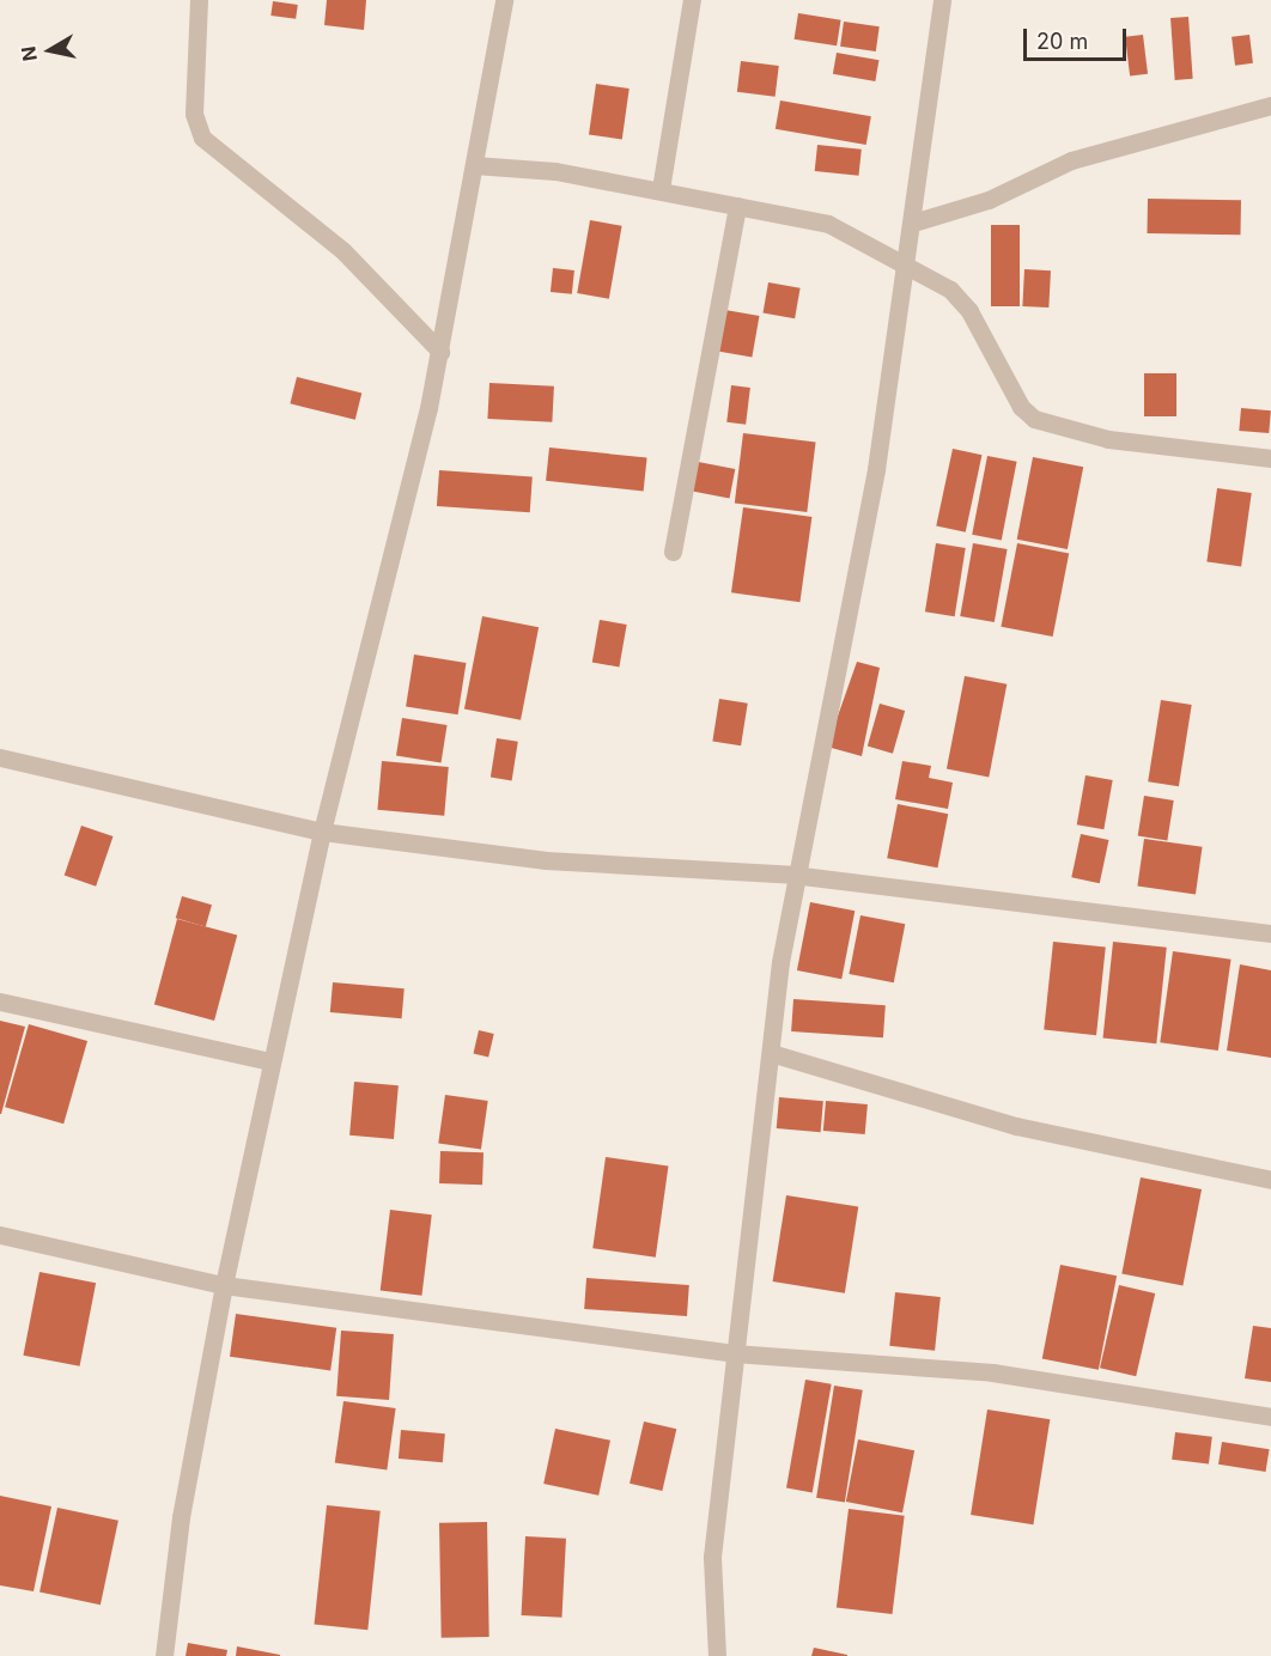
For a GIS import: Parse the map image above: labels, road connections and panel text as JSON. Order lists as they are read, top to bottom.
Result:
{
  "scale_bar": "20 m",
  "north": "left"
}
